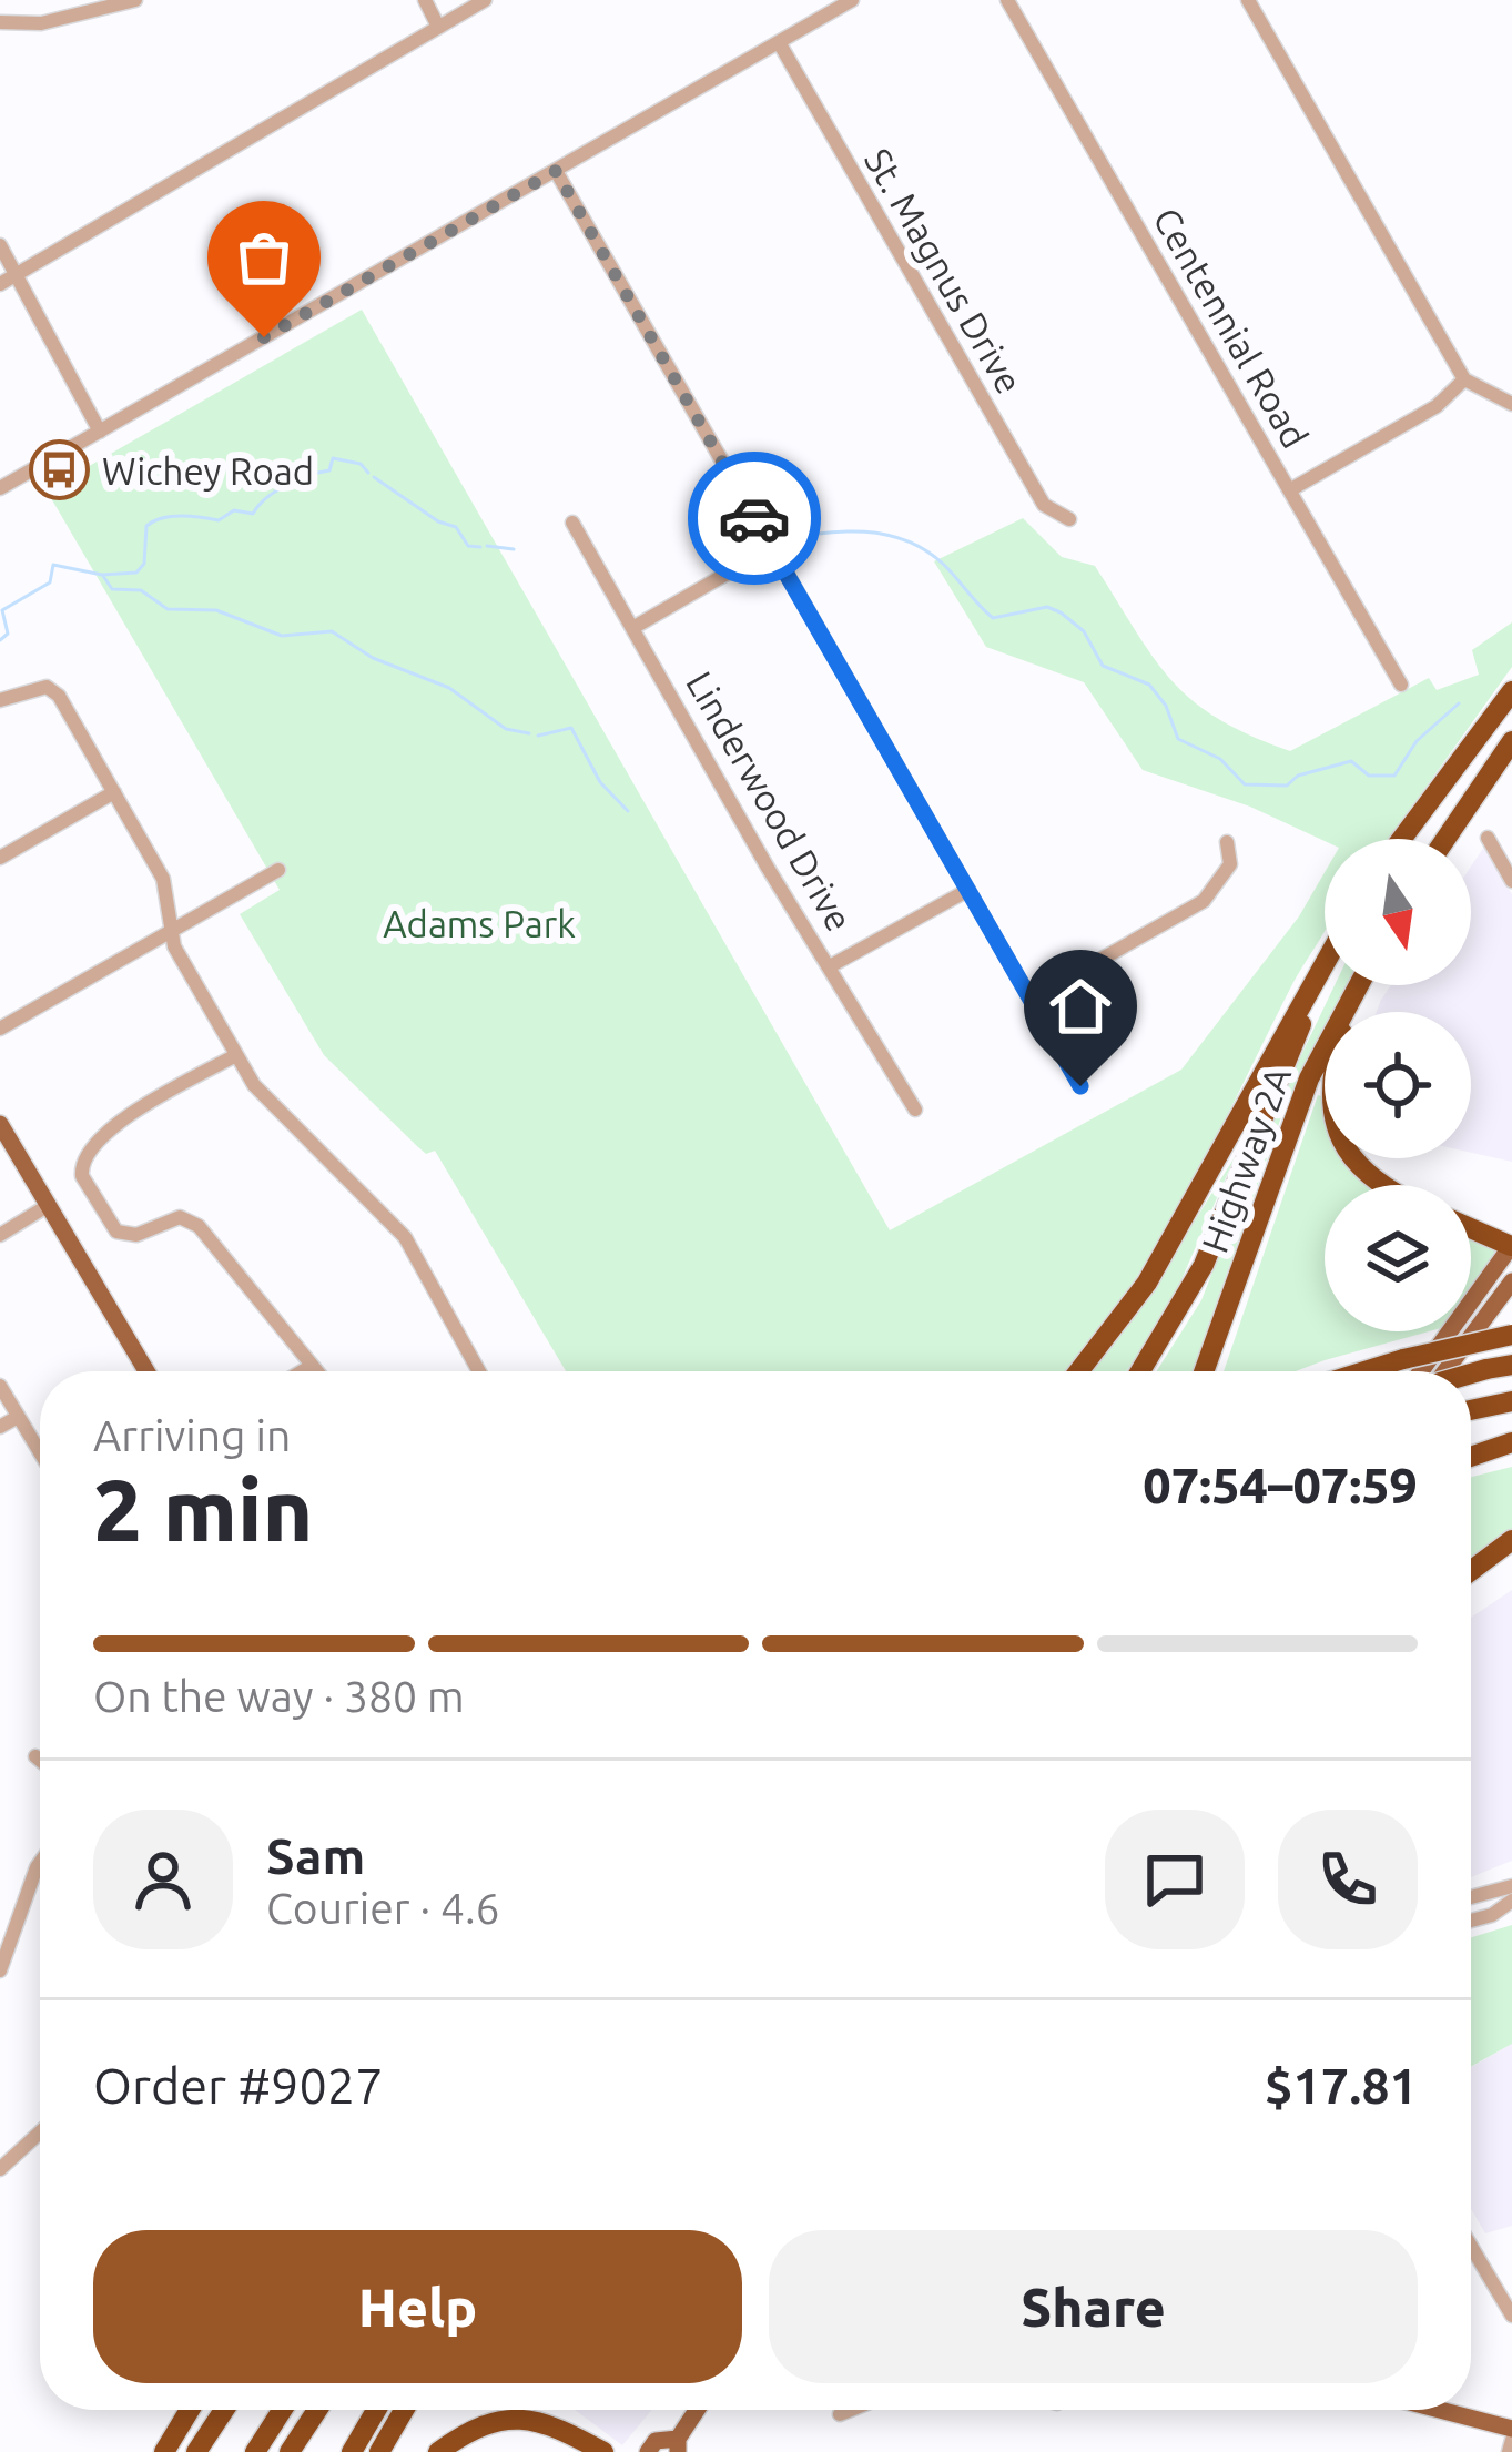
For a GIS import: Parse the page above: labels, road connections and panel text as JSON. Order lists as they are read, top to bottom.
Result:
{
  "streets": {
    "highway": ["Highway 2A"],
    "street": ["St. Magnus Drive", "Centennial Road", "Linderwood Drive"]
  },
  "parks": ["Adams Park"],
  "places": {
    "bus stop": ["Wichey Road"]
  },
  "north": "bottom",
  "page": {
    "heading": ["2 min", "Arriving in", "07:54–07:59"],
    "panel": [
      "Sam",
      "Courier · 4.6",
      "Order #9027",
      "$17.81"
    ],
    "bar": "On the way · 380 m",
    "buttons": ["Help", "Share"]
  }
}
